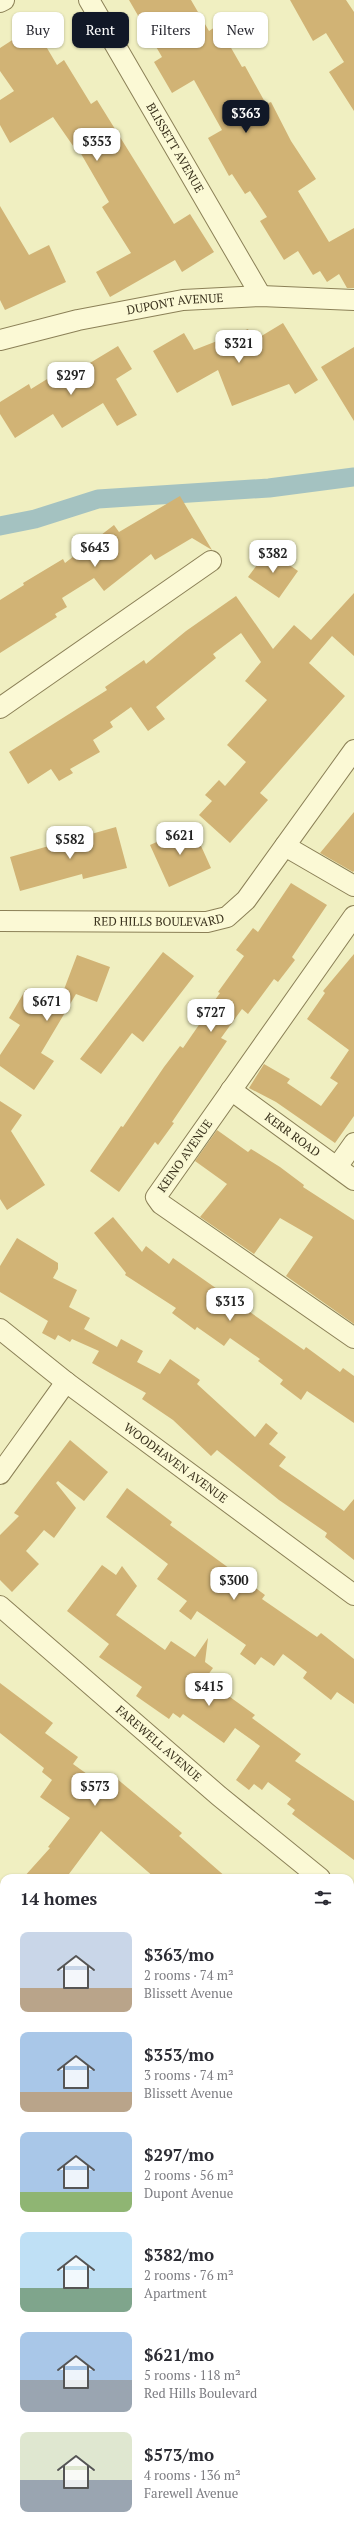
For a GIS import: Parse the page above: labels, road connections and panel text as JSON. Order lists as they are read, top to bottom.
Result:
{
  "streets": {
    "street": [
      "BLISSETT AVENUE",
      "DUPONT AVENUE",
      "RED HILLS BOULEVARD",
      "KERR ROAD",
      "KEINO AVENUE",
      "WOODHAVEN AVENUE",
      "FAREWELL AVENUE"
    ]
  },
  "crossings": [
    ["BLISSETT AVENUE", "DUPONT AVENUE"],
    ["KERR ROAD", "KEINO AVENUE"]
  ],
  "page": {
    "chip": [
      "Buy",
      "Rent",
      "Filters",
      "New"
    ],
    "price": [
      "$363",
      "$353",
      "$321",
      "$297",
      "$643",
      "$382",
      "$621",
      "$582",
      "$671",
      "$727",
      "$313",
      "$300",
      "$415",
      "$573"
    ],
    "heading": "14 homes",
    "list": [
      {
        "name": "$363/mo",
        "note": "2 rooms · 74 m² · Blissett Avenue"
      },
      {
        "name": "$353/mo",
        "note": "3 rooms · 74 m² · Blissett Avenue"
      },
      {
        "name": "$297/mo",
        "note": "2 rooms · 56 m² · Dupont Avenue"
      },
      {
        "name": "$382/mo",
        "note": "2 rooms · 76 m² · Apartment"
      },
      {
        "name": "$621/mo",
        "note": "5 rooms · 118 m² · Red Hills Boulevard"
      },
      {
        "name": "$573/mo",
        "note": "4 rooms · 136 m² · Farewell Avenue"
      }
    ]
  }
}
